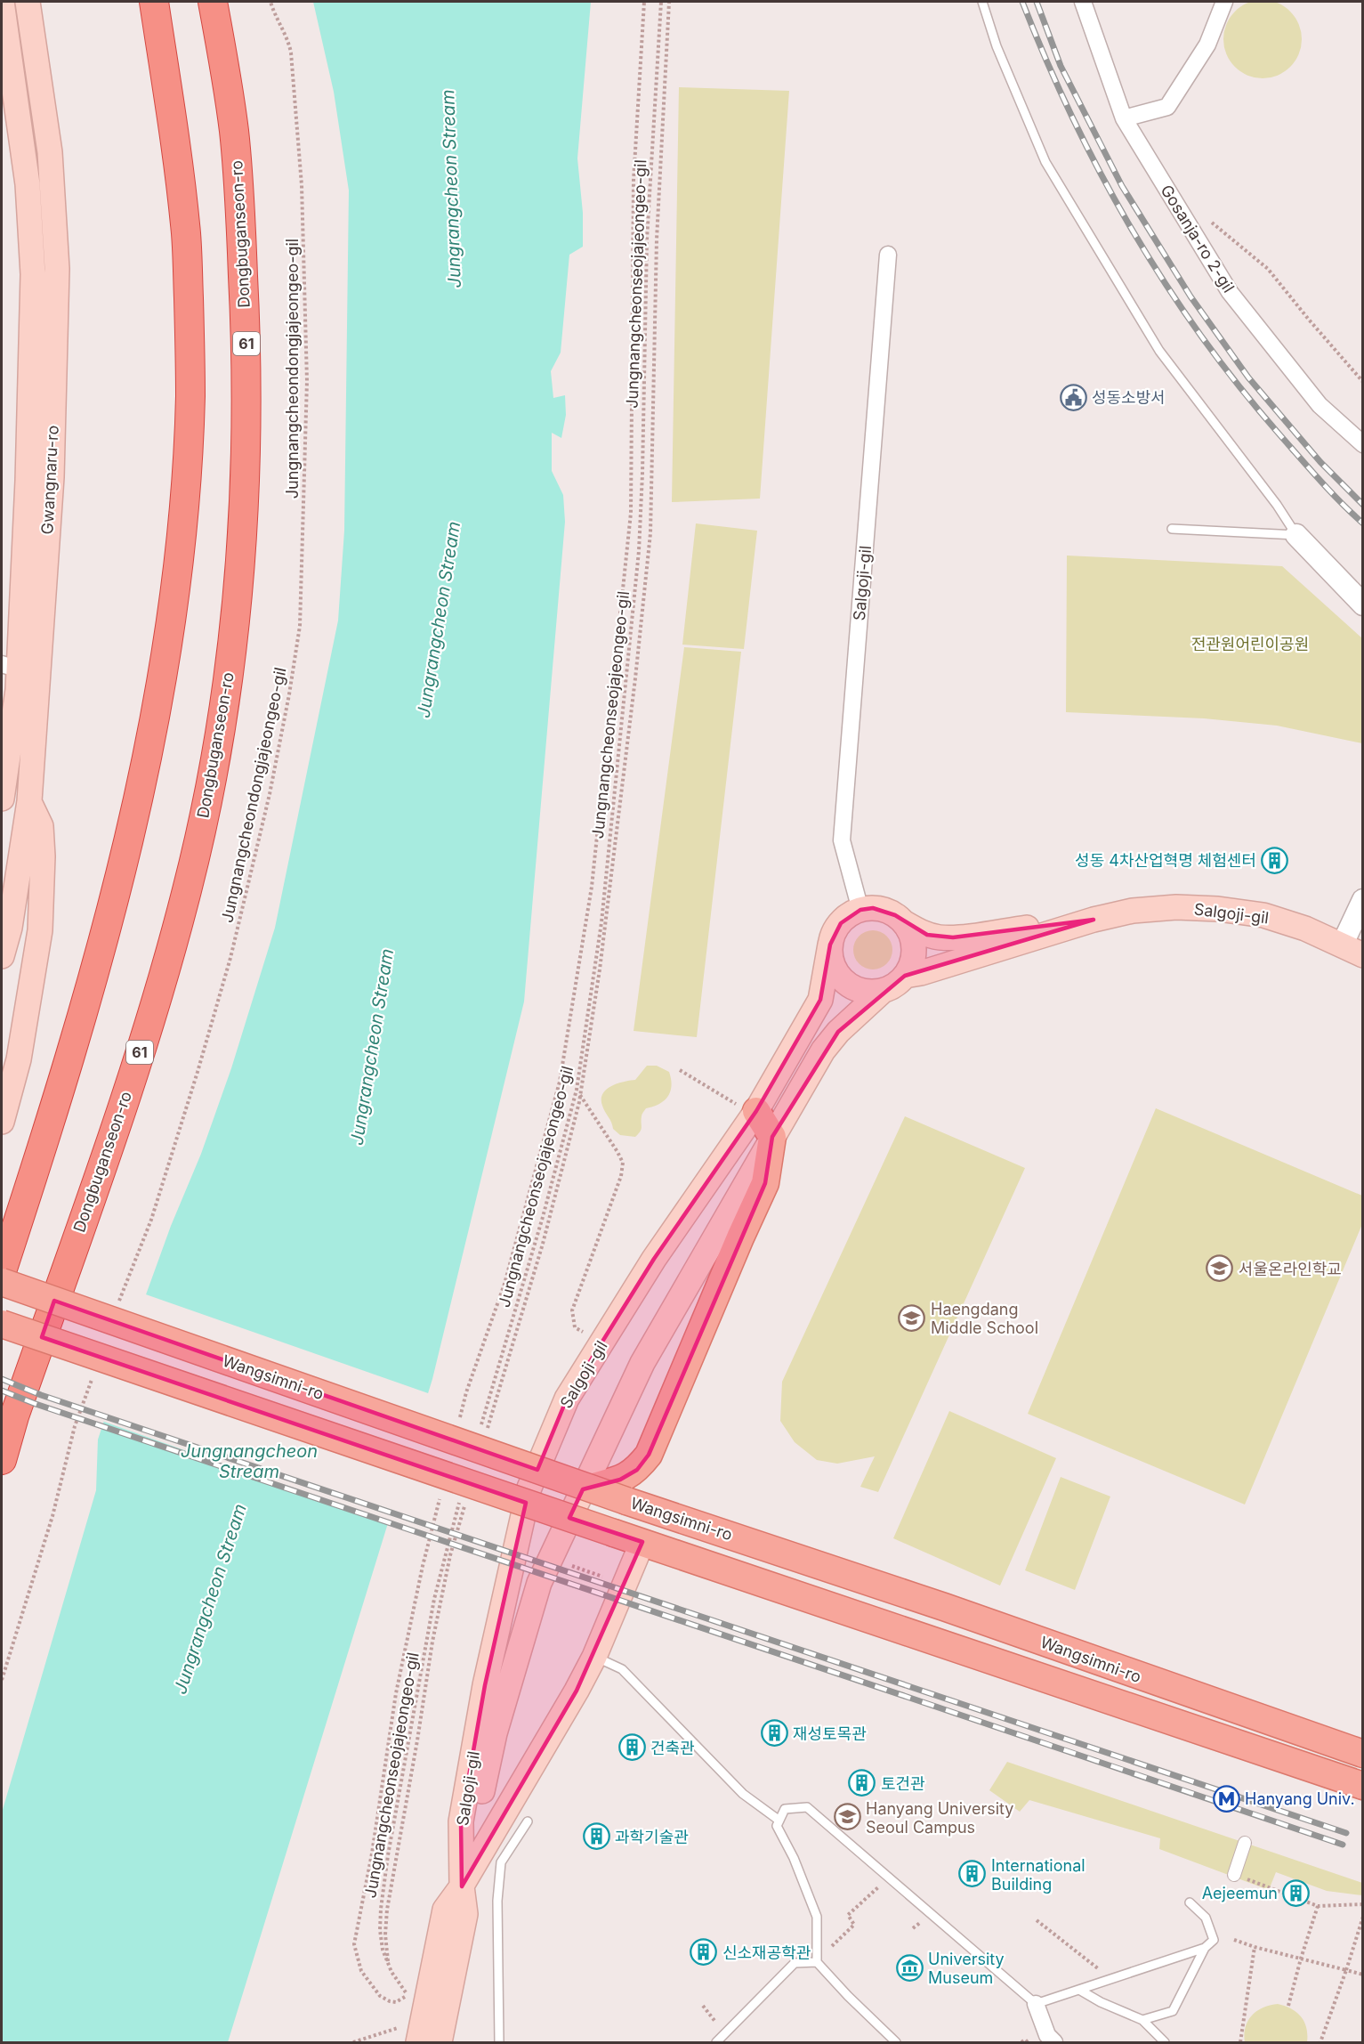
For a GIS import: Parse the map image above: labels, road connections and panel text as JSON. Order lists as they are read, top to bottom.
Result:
{
  "streets": {
    "highway": ["Dongbuganseon-ro", "61"],
    "main road": ["Gwangnaru-ro", "Salgoji-gil", "Wangsimni-ro"],
    "street": ["Gosanja-ro 2-gil"],
    "path": ["Jungnangcheonseojajeongeo-gil", "Jungnangcheondongjajeongeo-gil"]
  },
  "water": ["Jungrangcheon Stream", "Jungnangcheon Stream"],
  "parks": ["전관원어린이공원"],
  "places": {
    "public building": ["성동소방서"],
    "building": [
      "성동 4차산업혁명 체험센터",
      "재성토목관",
      "건축관",
      "토건관",
      "과학기술관",
      "International Building",
      "Aejeemun",
      "신소재공학관"
    ],
    "school or university": ["서울온라인학교", "Haengdang Middle School", "Hanyang University Seoul Campus"],
    "metro station": ["Hanyang Univ."],
    "museum": ["University Museum"]
  }
}
